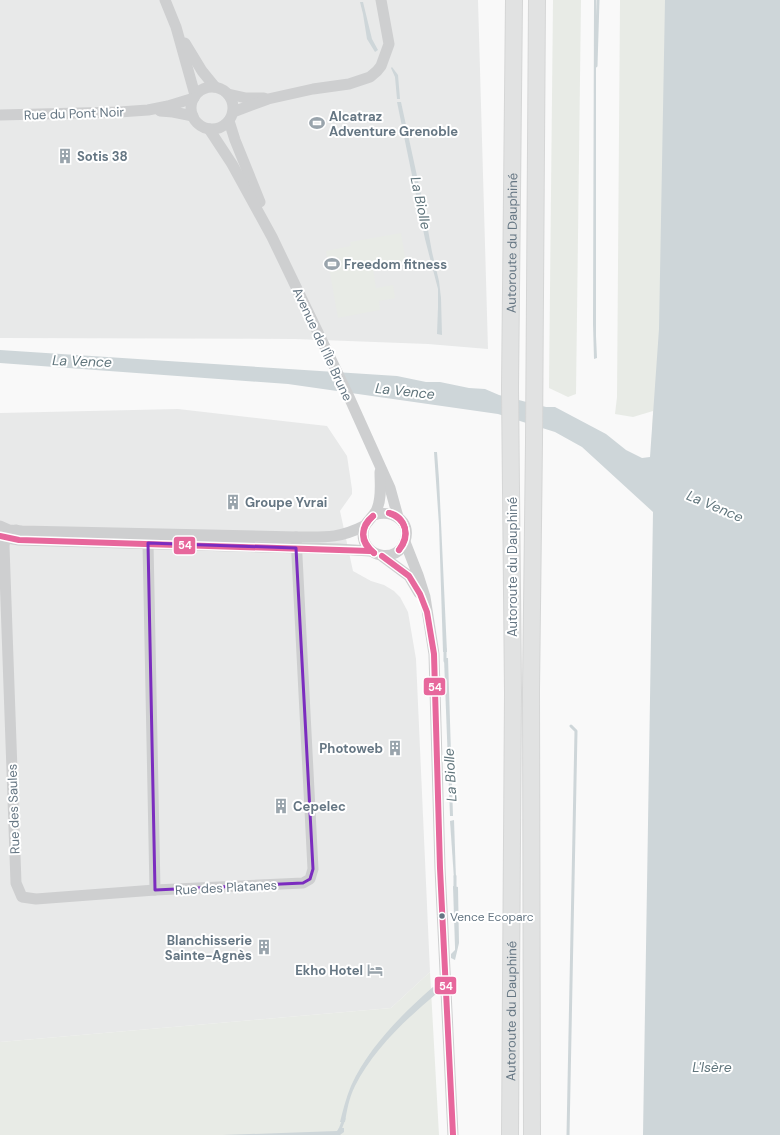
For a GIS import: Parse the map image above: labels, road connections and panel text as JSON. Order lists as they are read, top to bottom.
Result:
{
  "streets": {
    "highway": ["Autoroute du Dauphiné"],
    "street": [
      "Rue du Pont Noir",
      "Avenue de l'Île Brune",
      "Rue des Saules",
      "Rue des Platanes"
    ]
  },
  "crossings": [
    ["Rue du Pont Noir", "Avenue de l'Île Brune"],
    ["Rue des Saules", "Rue des Platanes"]
  ],
  "water": ["La Biolle", "La Vence", "L'Isère"],
  "places": {
    "sports": ["Alcatraz Adventure Grenoble", "Freedom fitness"],
    "building": [
      "Sotis 38",
      "Groupe Yvrai",
      "Photoweb",
      "Cepelec",
      "Blanchisserie Sainte-Agnès"
    ],
    "other": ["Vence Ecoparc"],
    "hotel": ["Ekho Hotel"]
  },
  "lines": ["transit line 54"]
}
